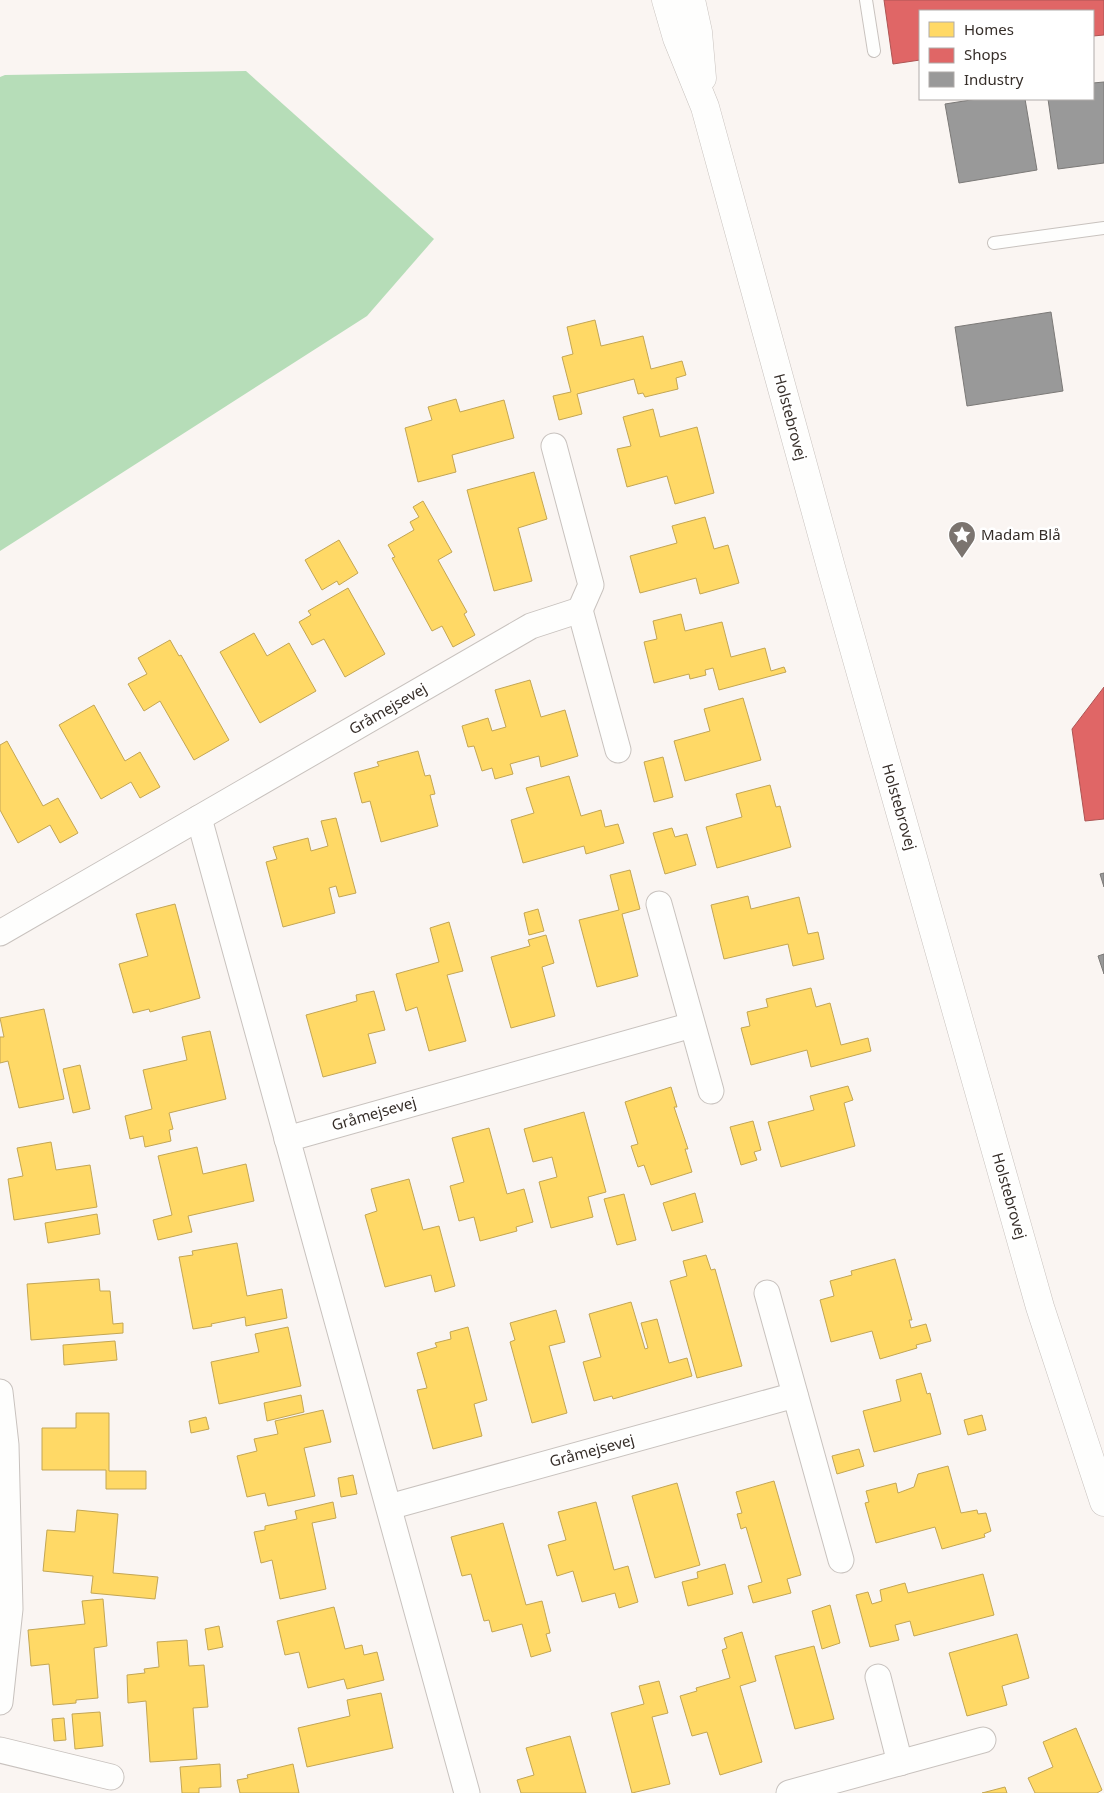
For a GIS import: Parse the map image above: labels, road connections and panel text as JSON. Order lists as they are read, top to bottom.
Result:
{
  "streets": {
    "street": ["Holstebrovej", "Gråmejsevej"]
  },
  "places": {
    "place": ["Madam Blå"]
  },
  "legend": ["Homes", "Shops", "Industry"]
}
